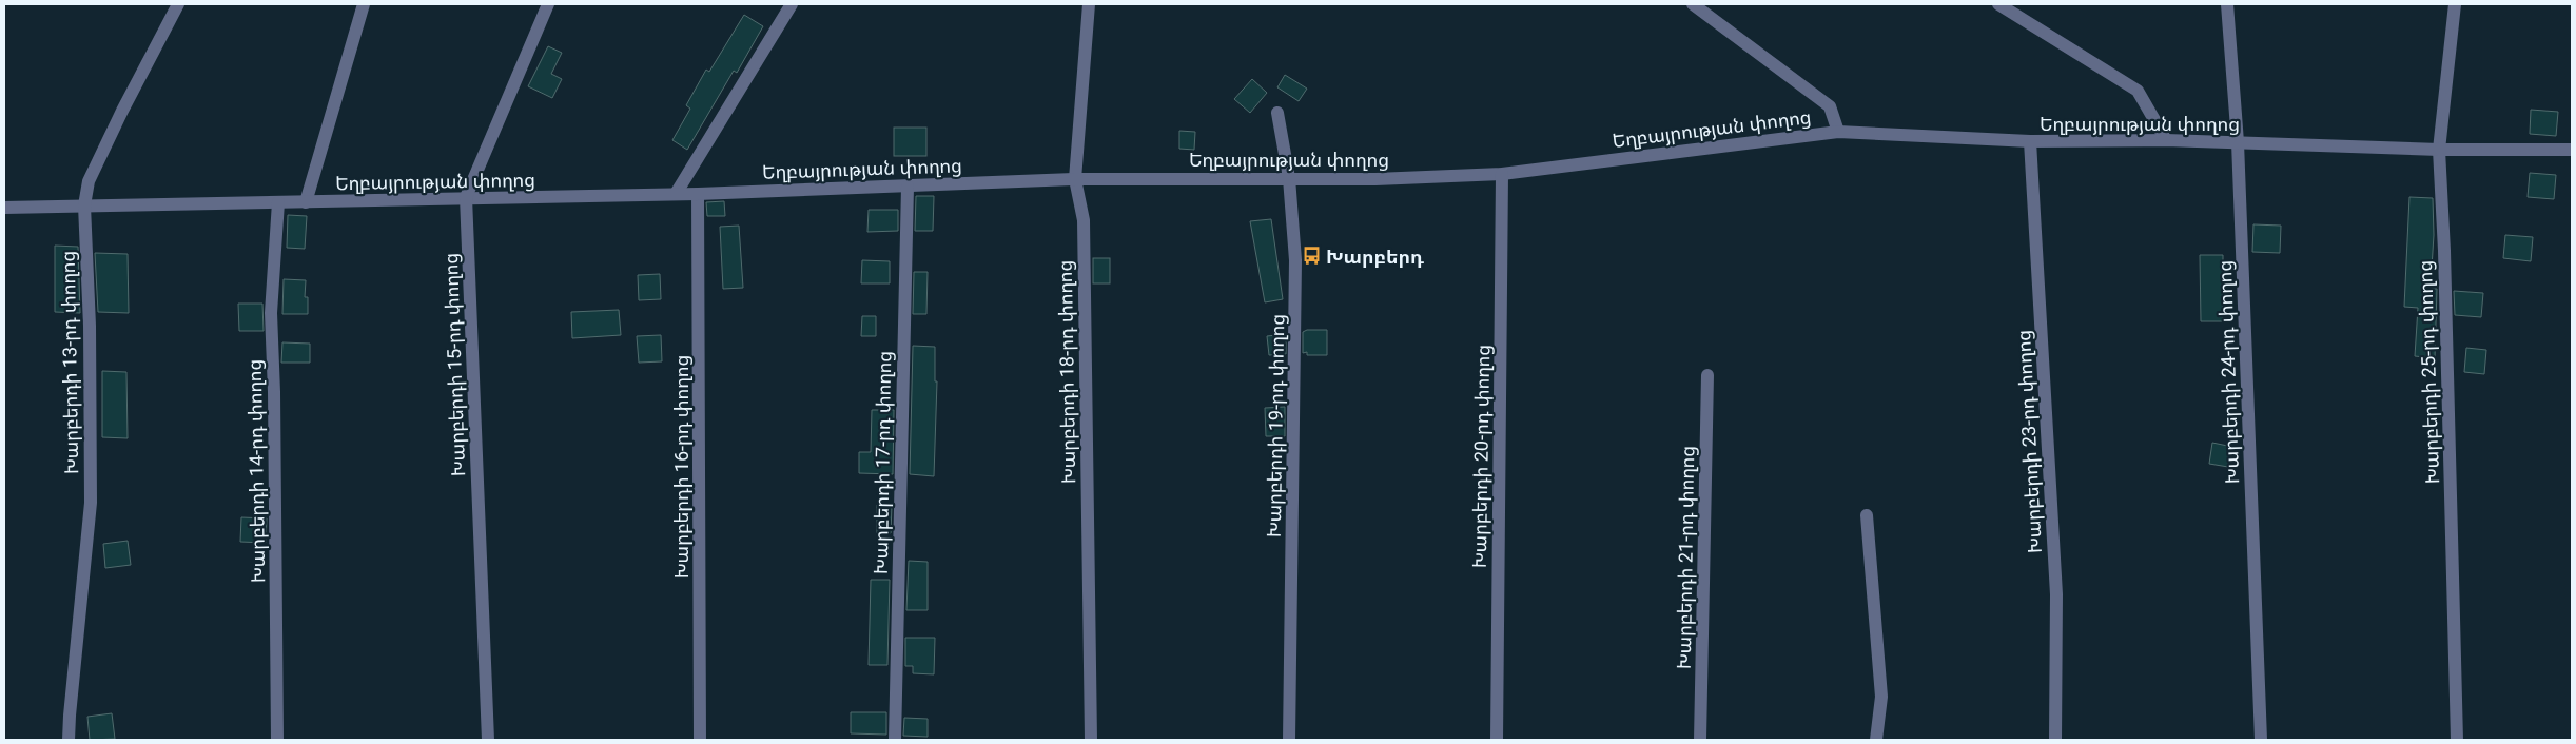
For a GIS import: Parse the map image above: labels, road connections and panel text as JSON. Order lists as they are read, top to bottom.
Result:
{
  "streets": {
    "street": [
      "Եղբայրության փողոց",
      "Խարբերդի 13-րդ փողոց",
      "Խարբերդի 15-րդ փողոց",
      "Խարբերդի 18-րդ փողոց",
      "Խարբերդի 24-րդ փողոց",
      "Խարբերդի 25-րդ փողոց",
      "Խարբերդի 19-րդ փողոց",
      "Խարբերդի 23-րդ փողոց",
      "Խարբերդի 20-րդ փողոց",
      "Խարբերդի 17-րդ փողոց",
      "Խարբերդի 16-րդ փողոց",
      "Խարբերդի 14-րդ փողոց",
      "Խարբերդի 21-րդ փողոց"
    ]
  },
  "crossings": [
    ["Եղբայրության փողոց", "Խարբերդի 13-րդ փողոց"],
    ["Եղբայրության փողոց", "Խարբերդի 15-րդ փողոց"],
    ["Եղբայրության փողոց", "Խարբերդի 18-րդ փողոց"],
    ["Եղբայրության փողոց", "Խարբերդի 24-րդ փողոց"],
    ["Եղբայրության փողոց", "Խարբերդի 25-րդ փողոց"],
    ["Եղբայրության փողոց", "Խարբերդի 19-րդ փողոց"],
    ["Եղբայրության փողոց", "Խարբերդի 23-րդ փողոց"],
    ["Եղբայրության փողոց", "Խարբերդի 20-րդ փողոց"],
    ["Եղբայրության փողոց", "Խարբերդի 17-րդ փողոց"],
    ["Եղբայրության փողոց", "Խարբերդի 16-րդ փողոց"],
    ["Եղբայրության փողոց", "Խարբերդի 14-րդ փողոց"]
  ],
  "places": {
    "bus stop": ["Խարբերդ"]
  }
}
